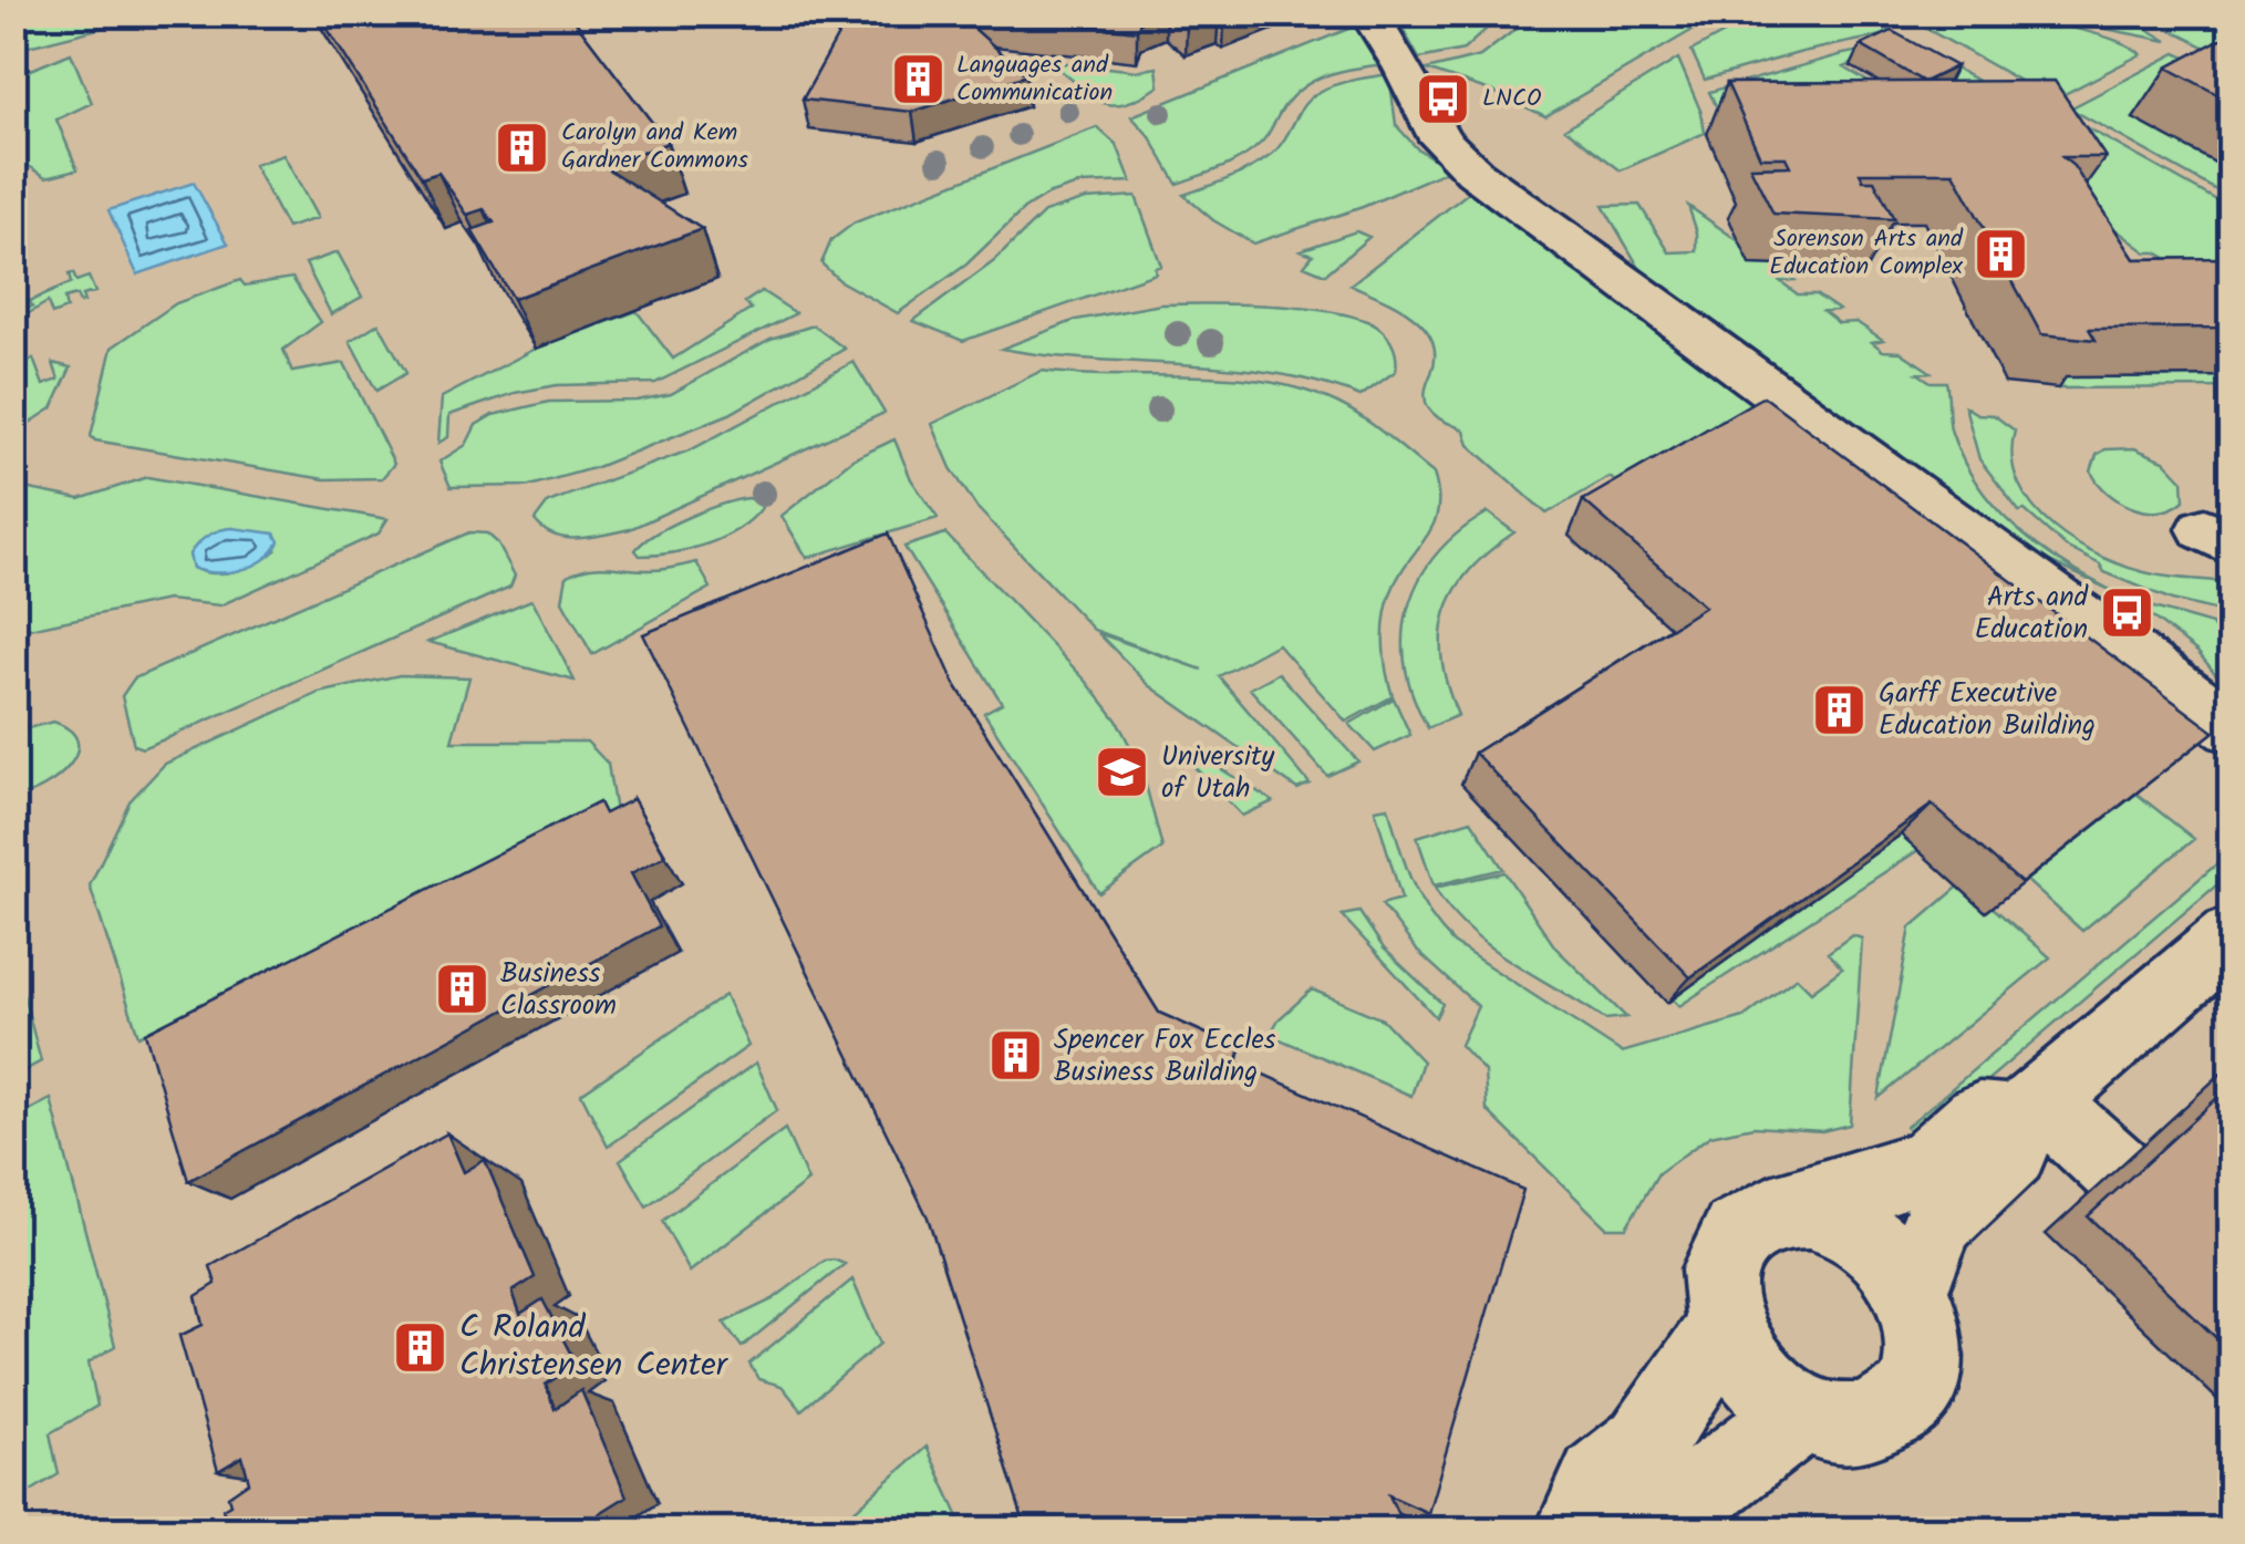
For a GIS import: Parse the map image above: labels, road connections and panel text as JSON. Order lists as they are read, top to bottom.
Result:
{
  "places": {
    "building": [
      "Languages and Communication",
      "Carolyn and Kem Gardner Commons",
      "Sorenson Arts and Education Complex",
      "Garff Executive Education Building",
      "Business Classroom",
      "Spencer Fox Eccles Business Building",
      "C Roland Christensen Center"
    ],
    "bus stop": ["LNCO", "Arts and Education"],
    "school or university": ["University of Utah"]
  }
}
